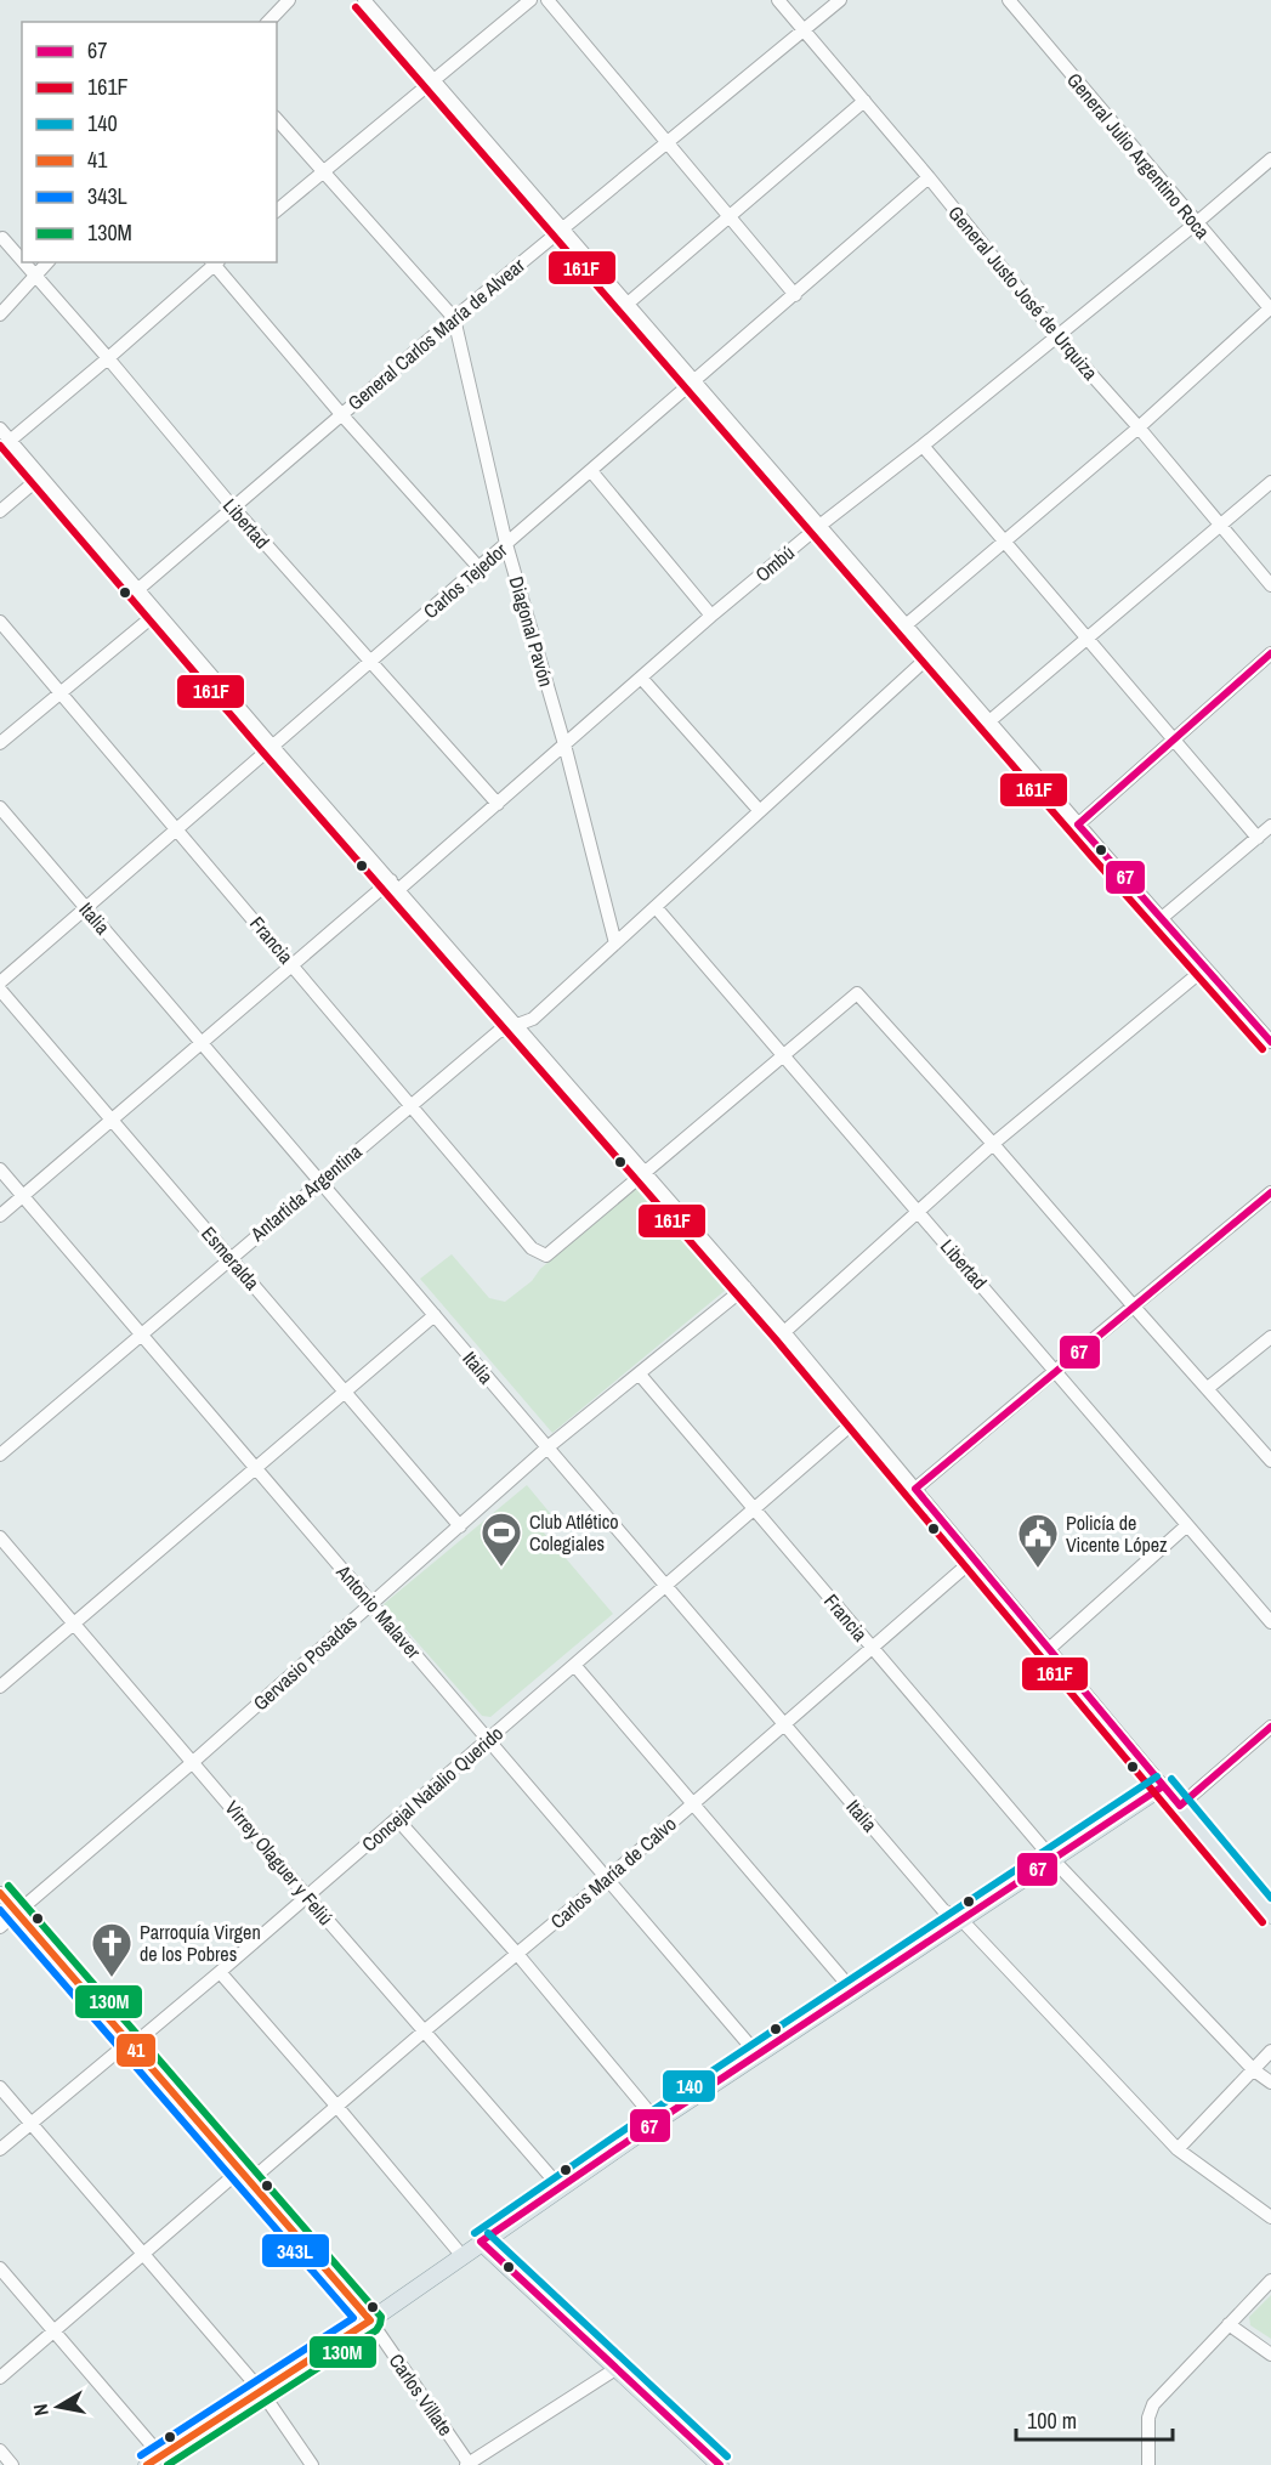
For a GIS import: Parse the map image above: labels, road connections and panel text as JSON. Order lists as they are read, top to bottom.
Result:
{
  "streets": {
    "street": [
      "General Julio Argentino Roca",
      "General Justo José de Urquiza",
      "General Carlos María de Alvear",
      "Libertad",
      "Ombú",
      "Carlos Tejedor",
      "Diagonal Pavón",
      "Italia",
      "Francia",
      "Antartida Argentina",
      "Esmeralda",
      "Antonio Malaver",
      "Gervasio Posadas",
      "Concejal Natalio Querido",
      "Virrey Olaguer y Feliú",
      "Carlos María de Calvo",
      "Carlos Villate"
    ]
  },
  "crossings": [
    ["General Julio Argentino Roca", "Ombú"],
    ["General Justo José de Urquiza", "General Carlos María de Alvear"],
    ["General Justo José de Urquiza", "Ombú"],
    ["General Justo José de Urquiza", "Carlos Tejedor"],
    ["General Carlos María de Alvear", "Libertad"],
    ["General Carlos María de Alvear", "Diagonal Pavón"],
    ["Libertad", "Ombú"],
    ["Libertad", "Carlos Tejedor"],
    ["Libertad", "Antartida Argentina"],
    ["Ombú", "Diagonal Pavón"],
    ["Ombú", "Italia"],
    ["Ombú", "Francia"],
    ["Ombú", "Esmeralda"],
    ["Ombú", "Antonio Malaver"],
    ["Carlos Tejedor", "Diagonal Pavón"],
    ["Carlos Tejedor", "Italia"],
    ["Carlos Tejedor", "Francia"],
    ["Diagonal Pavón", "Antartida Argentina"],
    ["Italia", "Antartida Argentina"],
    ["Italia", "Gervasio Posadas"],
    ["Italia", "Concejal Natalio Querido"],
    ["Italia", "Carlos María de Calvo"],
    ["Francia", "Antartida Argentina"],
    ["Francia", "Gervasio Posadas"],
    ["Francia", "Concejal Natalio Querido"],
    ["Francia", "Carlos María de Calvo"],
    ["Antartida Argentina", "Esmeralda"],
    ["Antartida Argentina", "Antonio Malaver"],
    ["Esmeralda", "Gervasio Posadas"],
    ["Antonio Malaver", "Gervasio Posadas"],
    ["Antonio Malaver", "Concejal Natalio Querido"],
    ["Antonio Malaver", "Carlos María de Calvo"],
    ["Gervasio Posadas", "Virrey Olaguer y Feliú"],
    ["Gervasio Posadas", "Carlos Villate"],
    ["Concejal Natalio Querido", "Virrey Olaguer y Feliú"],
    ["Concejal Natalio Querido", "Carlos Villate"],
    ["Virrey Olaguer y Feliú", "Carlos María de Calvo"],
    ["Carlos María de Calvo", "Carlos Villate"]
  ],
  "places": {
    "sports": ["Club Atlético Colegiales"],
    "public building": ["Policía de Vicente López"],
    "church": ["Parroquía Virgen de los Pobres"]
  },
  "lines": [
    "transit line 161F",
    "transit line 67",
    "transit line 140",
    "transit line 130M",
    "transit line 41",
    "transit line 343L"
  ],
  "legend": [
    "67",
    "161F",
    "140",
    "41",
    "343L",
    "130M"
  ],
  "scale_bar": "100 m",
  "north": "left"
}
